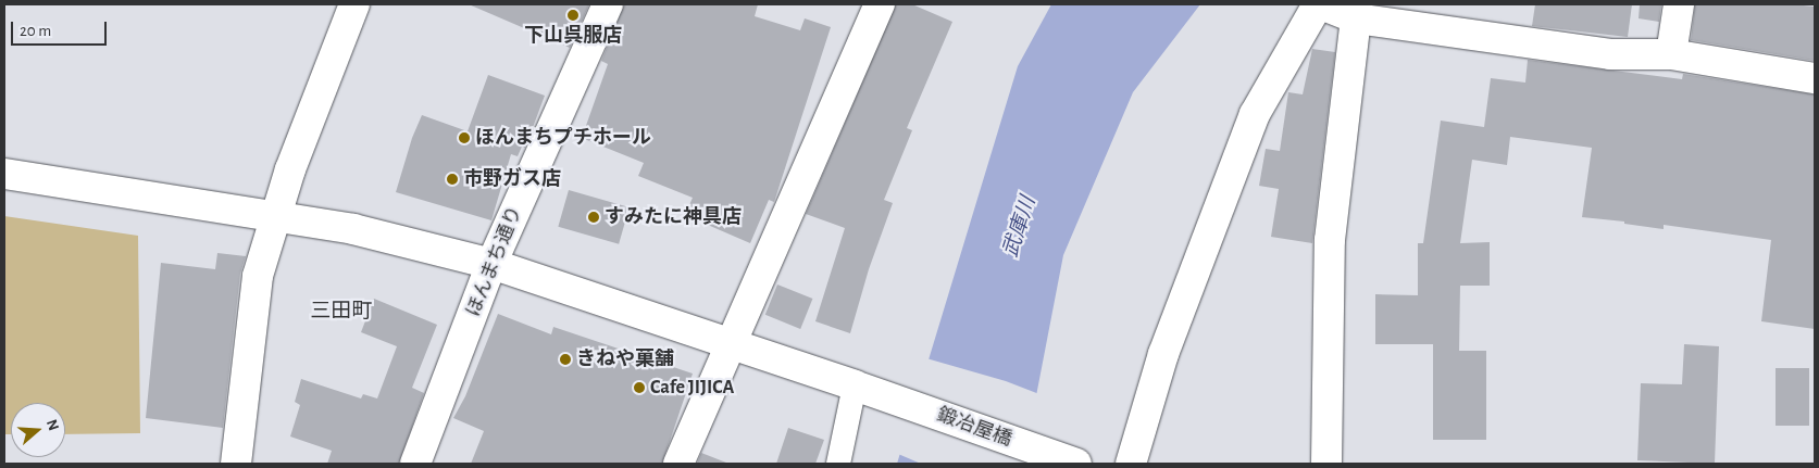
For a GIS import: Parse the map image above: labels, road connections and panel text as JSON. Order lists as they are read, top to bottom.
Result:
{
  "streets": {
    "street": ["ほんまち通り", "鍛冶屋橋"]
  },
  "crossings": [
    ["ほんまち通り", "鍛冶屋橋"]
  ],
  "districts": ["三田町"],
  "water": ["武庫川"],
  "places": [
    "下山呉服店",
    "ほんまちプチホール",
    "市野ガス店",
    "すみたに神具店",
    "きねや菓舗",
    "Cafe JIJICA"
  ],
  "scale_bar": "20 m",
  "north": "right"
}
